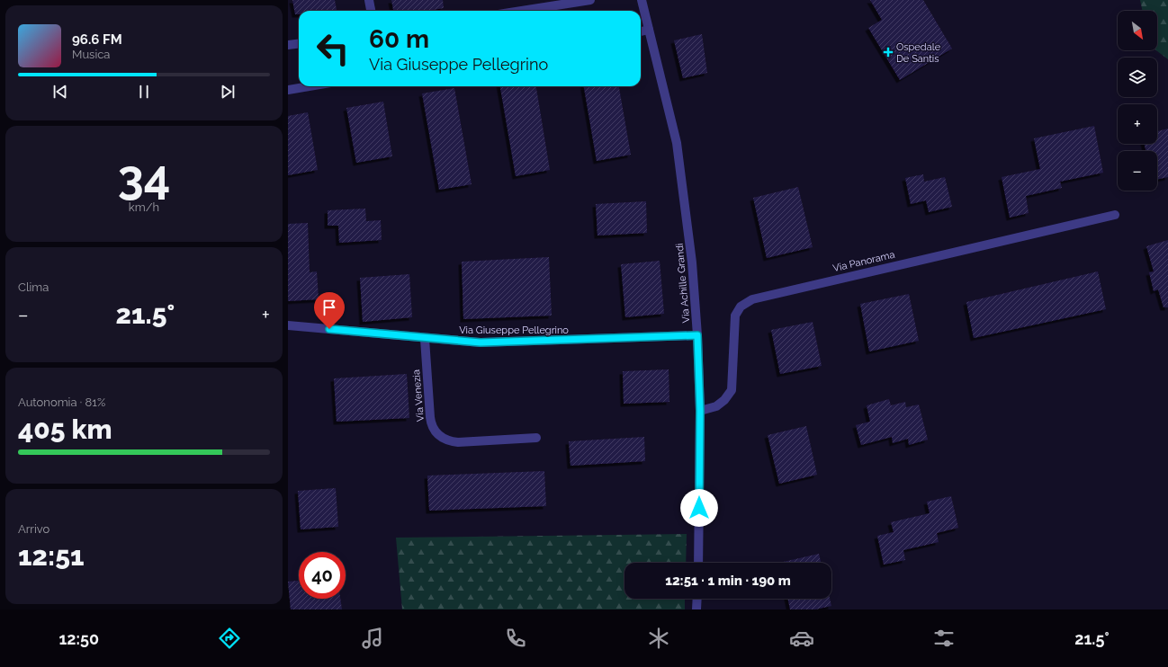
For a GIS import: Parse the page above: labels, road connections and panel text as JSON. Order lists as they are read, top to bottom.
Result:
{
  "streets": {
    "street": [
      "Via Panorama",
      "Via Achille Grandi",
      "Via Giuseppe Pellegrino",
      "Via Venezia"
    ]
  },
  "crossings": [
    ["Via Panorama", "Via Achille Grandi"],
    ["Via Achille Grandi", "Via Giuseppe Pellegrino"],
    ["Via Giuseppe Pellegrino", "Via Venezia"]
  ],
  "places": {
    "health": ["Ospedale De Santis"]
  },
  "north": "bottom right",
  "page": {
    "map_buttons": ["+", "−"],
    "turn": ["60 m", "Via Giuseppe Pellegrino"],
    "song": ["96.6 FM", "Musica"],
    "tile": [
      ["34", "km/h"],
      "Clima",
      ["Autonomia · 81%", "405 km"],
      ["Arrivo", "12:51"]
    ],
    "heat": ["−", "21.5°", "+"],
    "limit": "40",
    "trip": "12:51 · 1 min · 190 m",
    "tabs": ["12:50", "21.5°"]
  }
}
